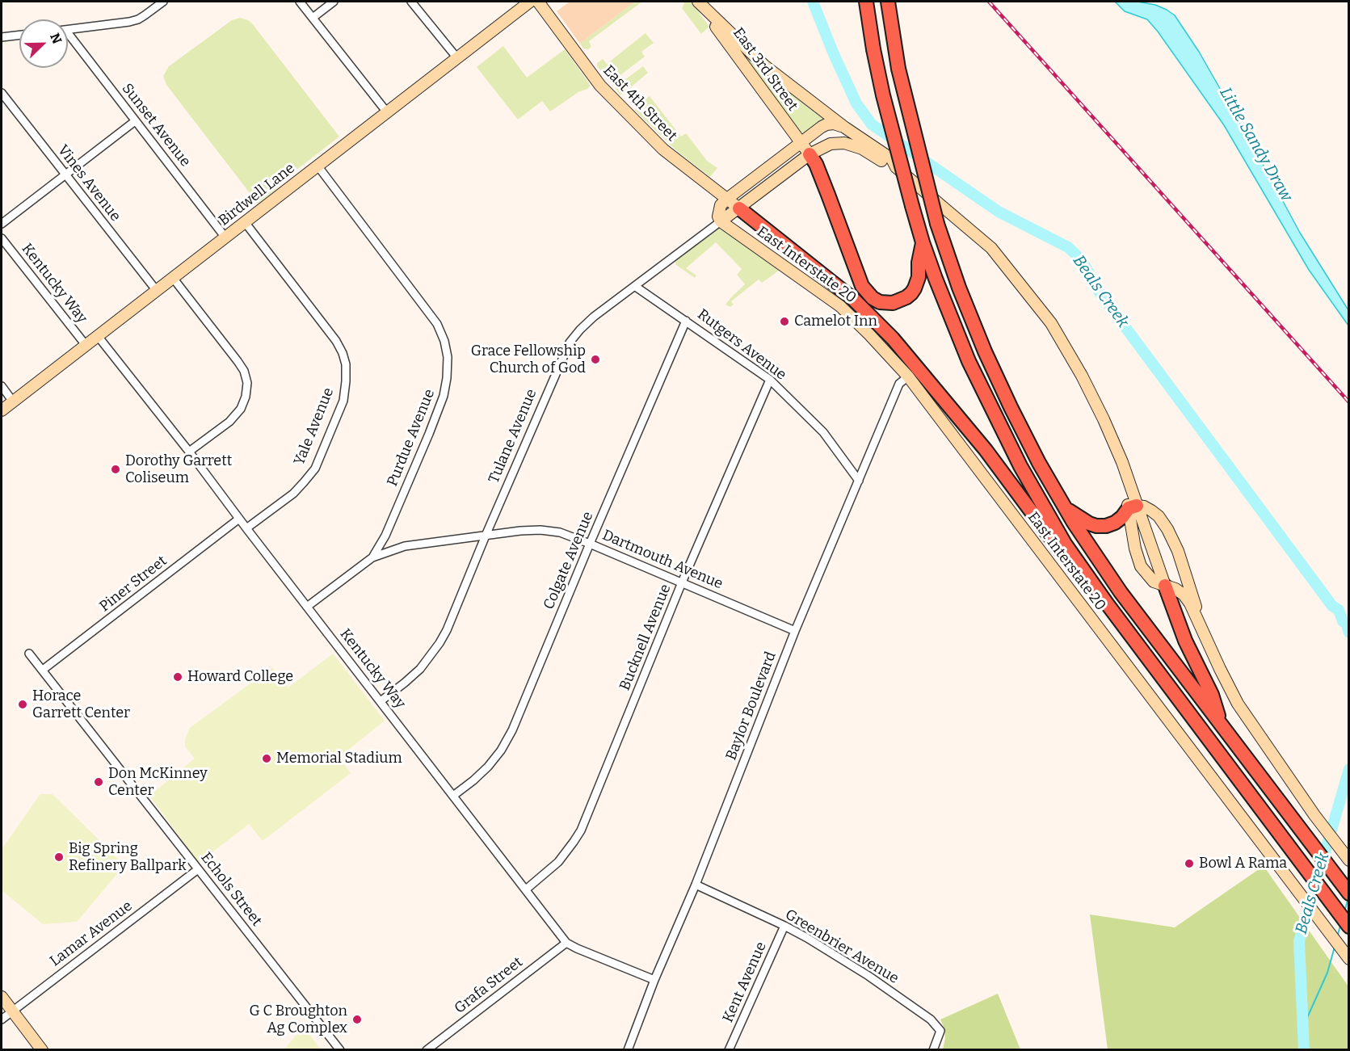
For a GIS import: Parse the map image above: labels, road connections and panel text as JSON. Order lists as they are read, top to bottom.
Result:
{
  "streets": {
    "main road": [
      "East 3rd Street",
      "East 4th Street",
      "Birdwell Lane",
      "East Interstate 20",
      "Tulane Avenue"
    ],
    "street": [
      "Sunset Avenue",
      "Vines Avenue",
      "Kentucky Way",
      "Rutgers Avenue",
      "Yale Avenue",
      "Purdue Avenue",
      "Dartmouth Avenue",
      "Colgate Avenue",
      "Piner Street",
      "Bucknell Avenue",
      "Baylor Boulevard",
      "Echols Street",
      "Lamar Avenue",
      "Greenbrier Avenue",
      "Kent Avenue",
      "Grafa Street"
    ]
  },
  "crossings": [
    ["East 3rd Street", "Tulane Avenue"],
    ["East 4th Street", "Tulane Avenue"],
    ["Sunset Avenue", "Birdwell Lane"],
    ["Vines Avenue", "Birdwell Lane"],
    ["Birdwell Lane", "Kentucky Way"],
    ["Birdwell Lane", "Yale Avenue"],
    ["Birdwell Lane", "Purdue Avenue"],
    ["East Interstate 20", "Tulane Avenue"],
    ["East Interstate 20", "Baylor Boulevard"],
    ["Kentucky Way", "Yale Avenue"],
    ["Kentucky Way", "Tulane Avenue"],
    ["Kentucky Way", "Purdue Avenue"],
    ["Kentucky Way", "Colgate Avenue"],
    ["Kentucky Way", "Piner Street"],
    ["Kentucky Way", "Bucknell Avenue"],
    ["Kentucky Way", "Baylor Boulevard"],
    ["Kentucky Way", "Grafa Street"],
    ["Rutgers Avenue", "Tulane Avenue"],
    ["Rutgers Avenue", "Colgate Avenue"],
    ["Rutgers Avenue", "Bucknell Avenue"],
    ["Rutgers Avenue", "Baylor Boulevard"],
    ["Tulane Avenue", "Dartmouth Avenue"],
    ["Purdue Avenue", "Dartmouth Avenue"],
    ["Dartmouth Avenue", "Colgate Avenue"],
    ["Dartmouth Avenue", "Bucknell Avenue"],
    ["Dartmouth Avenue", "Baylor Boulevard"],
    ["Piner Street", "Echols Street"],
    ["Baylor Boulevard", "Greenbrier Avenue"],
    ["Echols Street", "Lamar Avenue"],
    ["Greenbrier Avenue", "Kent Avenue"]
  ],
  "water": ["Little Sandy Draw", "Beals Creek"],
  "places": [
    "Camelot Inn",
    "Grace Fellowship Church of God",
    "Dorothy Garrett Coliseum",
    "Howard College",
    "Horace Garrett Center",
    "Memorial Stadium",
    "Don McKinney Center",
    "Big Spring Refinery Ballpark",
    "Bowl A Rama",
    "G C Broughton Ag Complex"
  ],
  "north": "top right"
}
